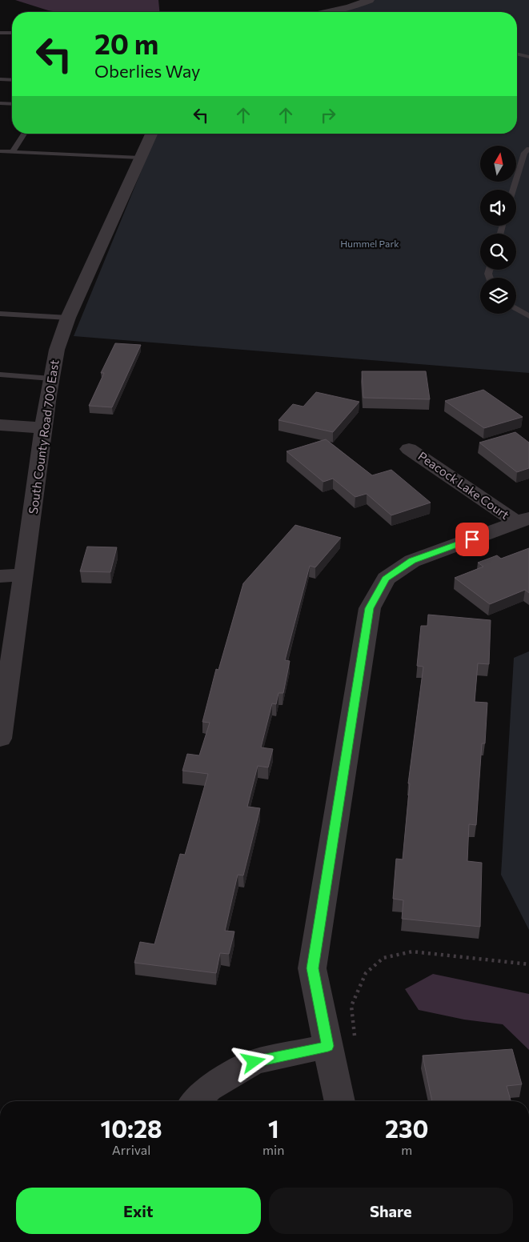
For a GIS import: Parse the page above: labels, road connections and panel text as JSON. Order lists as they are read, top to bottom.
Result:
{
  "streets": {
    "street": ["South County Road 700 East", "Peacock Lake Court"]
  },
  "parks": ["Hummel Park"],
  "north": "top",
  "page": {
    "turn": ["20 m", "Oberlies Way"],
    "eta": [
      "10:28",
      "Arrival",
      "1",
      "min",
      "230",
      "m"
    ],
    "buttons": ["Exit", "Share"]
  }
}
